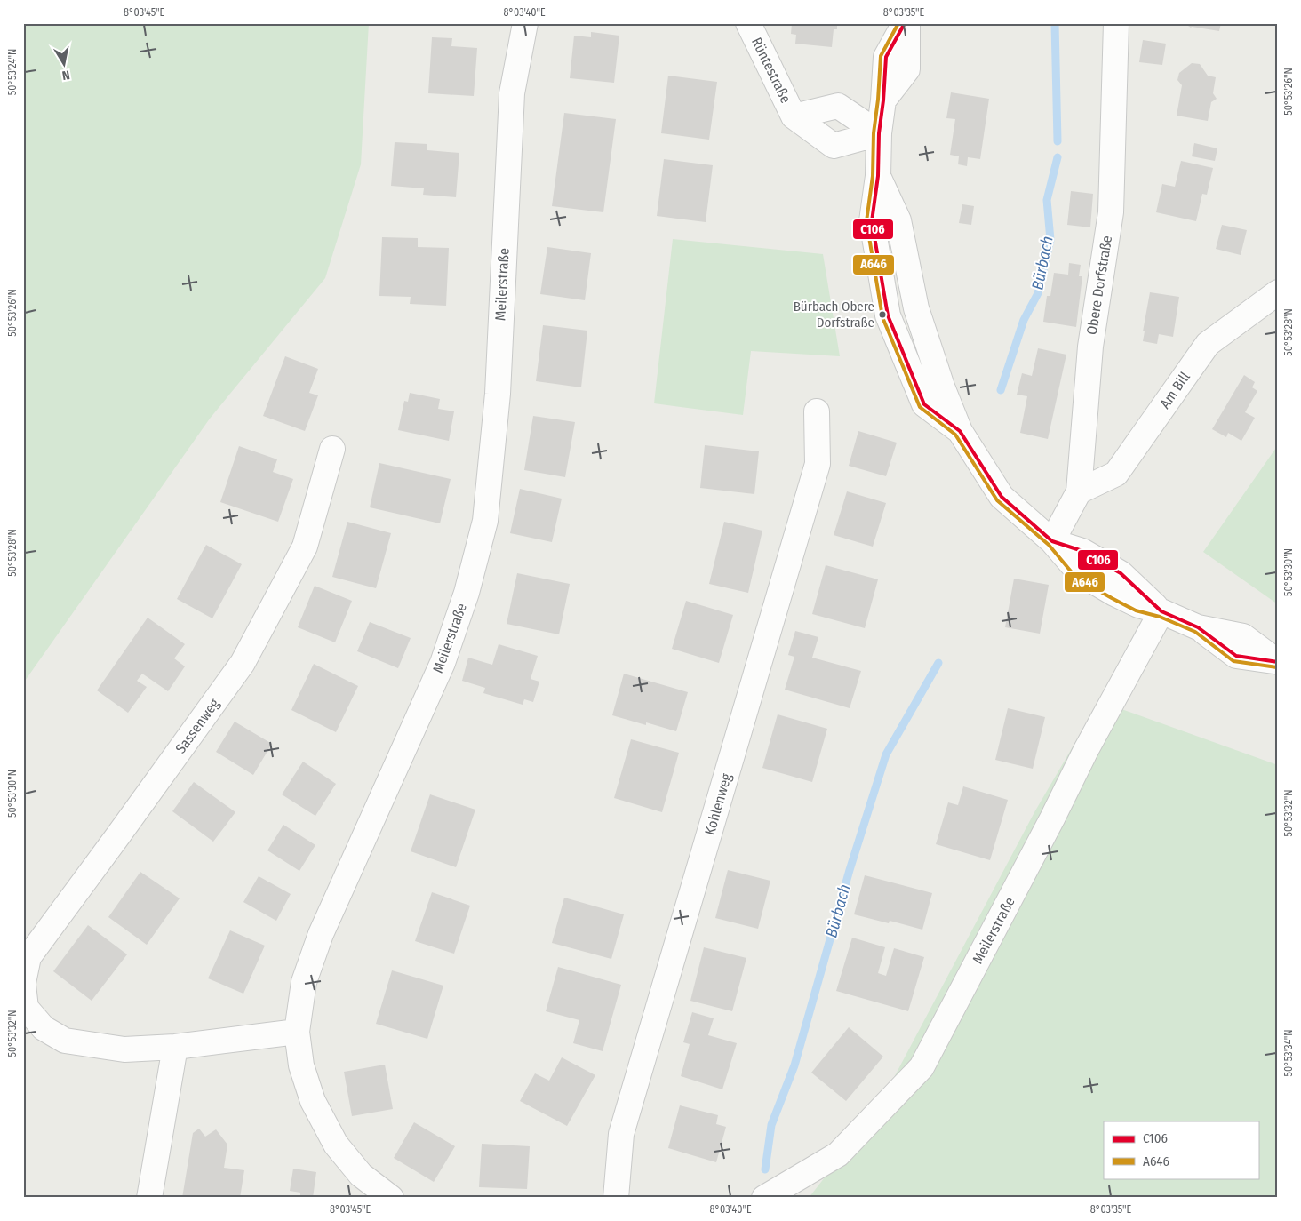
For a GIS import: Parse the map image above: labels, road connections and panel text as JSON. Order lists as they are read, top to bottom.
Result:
{
  "streets": {
    "street": [
      "Rüntestraße",
      "Meilerstraße",
      "Obere Dorfstraße",
      "Am Bill",
      "Sassenweg",
      "Kohlenweg"
    ]
  },
  "crossings": [
    ["Meilerstraße", "Sassenweg"],
    ["Obere Dorfstraße", "Am Bill"]
  ],
  "water": ["Bürbach"],
  "places": ["Bürbach Obere Dorfstraße"],
  "lines": ["transit line C106", "transit line A646"],
  "legend": ["C106", "A646"],
  "north": "bottom",
  "coordinates": [
    "8°03'45\"E",
    "8°03'40\"E",
    "8°03'35\"E",
    "50°53'24\"N",
    "50°53'26\"N",
    "50°53'28\"N",
    "50°53'30\"N",
    "50°53'32\"N",
    "50°53'34\"N"
  ]
}
